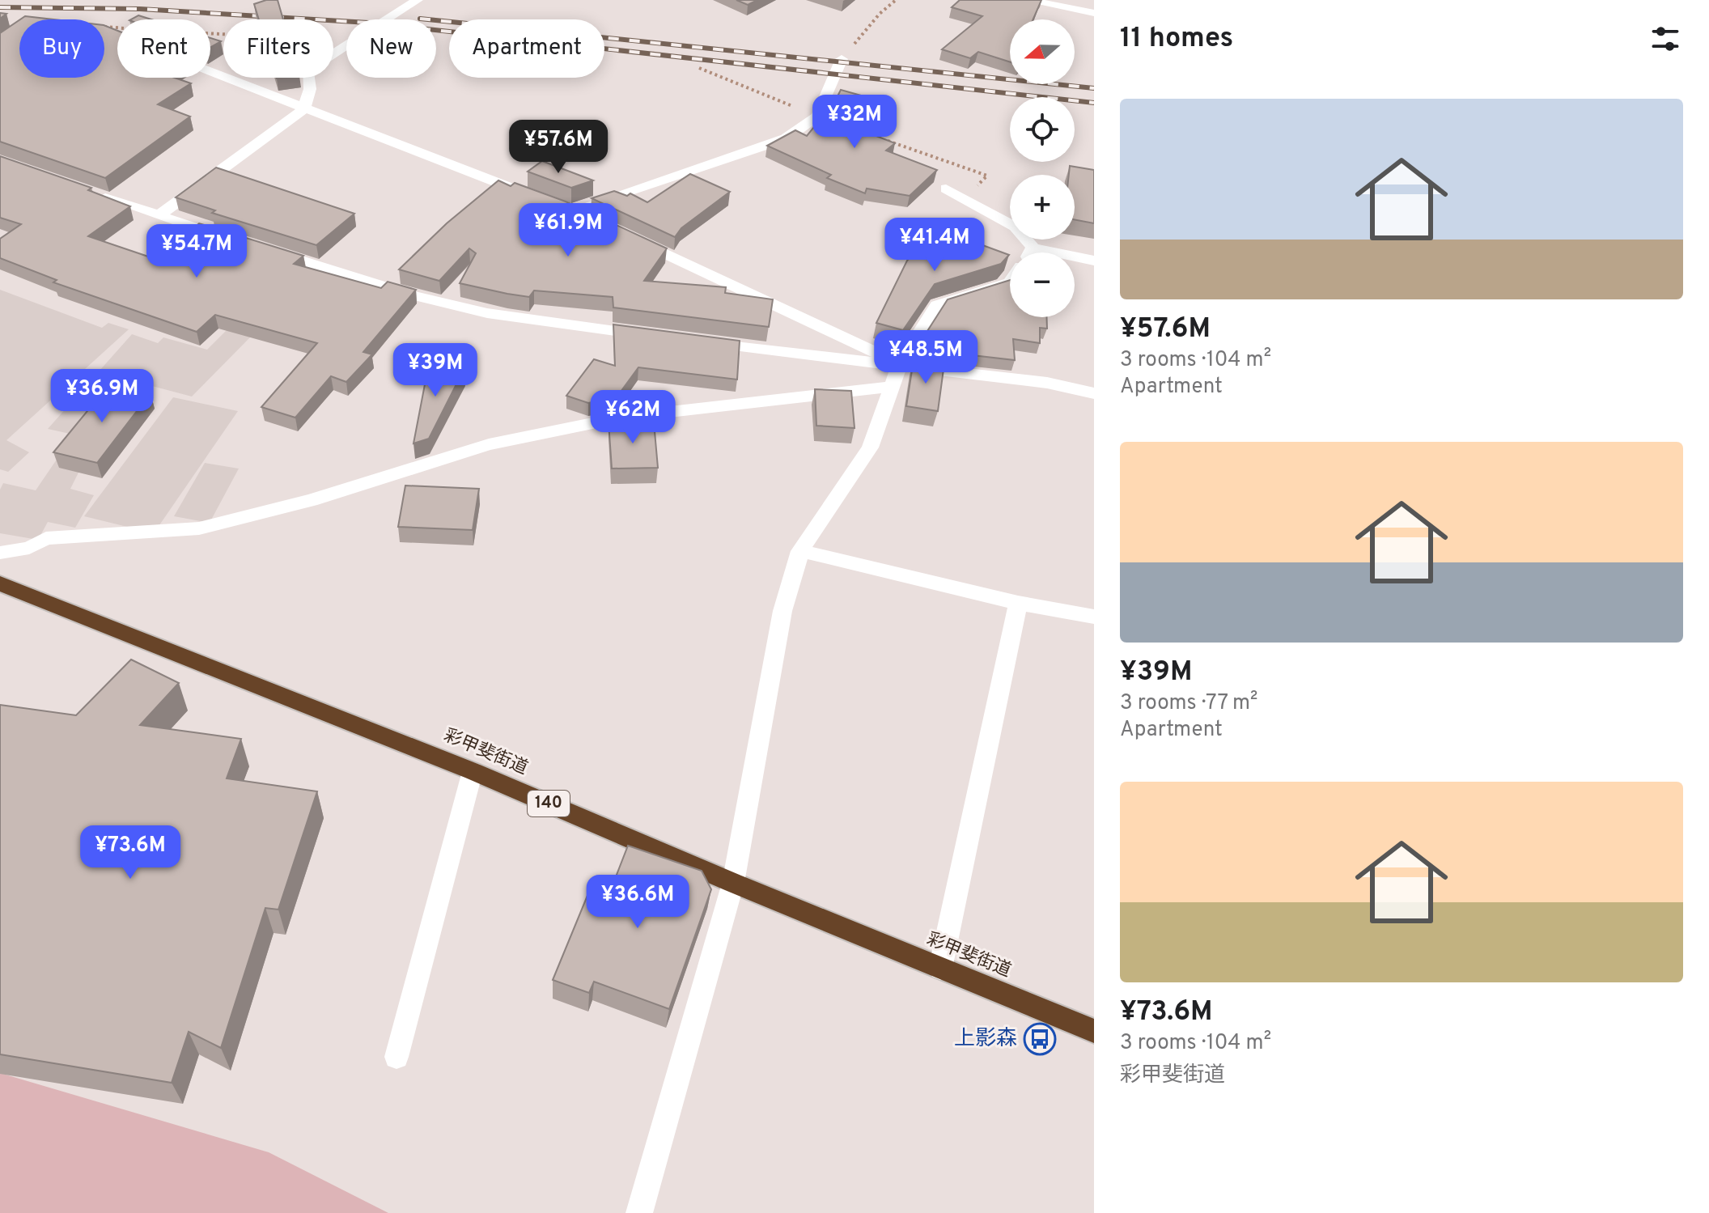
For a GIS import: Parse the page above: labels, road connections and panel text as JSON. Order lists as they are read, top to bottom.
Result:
{
  "streets": {
    "highway": ["彩甲斐街道", "140"]
  },
  "places": {
    "bus stop": ["上影森"]
  },
  "north": "left",
  "page": {
    "heading": "11 homes",
    "map_buttons": ["+", "−"],
    "chip": [
      "Buy",
      "Rent",
      "Filters",
      "New",
      "Apartment"
    ],
    "list": [
      {
        "name": "¥57.6M",
        "note": "3 rooms · 104 m² · Apartment"
      },
      {
        "name": "¥39M",
        "note": "3 rooms · 77 m² · Apartment"
      },
      {
        "name": "¥73.6M",
        "note": "3 rooms · 104 m² · 彩甲斐街道"
      }
    ],
    "price": [
      "¥32M",
      "¥57.6M",
      "¥61.9M",
      "¥41.4M",
      "¥54.7M",
      "¥48.5M",
      "¥39M",
      "¥36.9M",
      "¥62M",
      "¥73.6M",
      "¥36.6M"
    ]
  }
}
